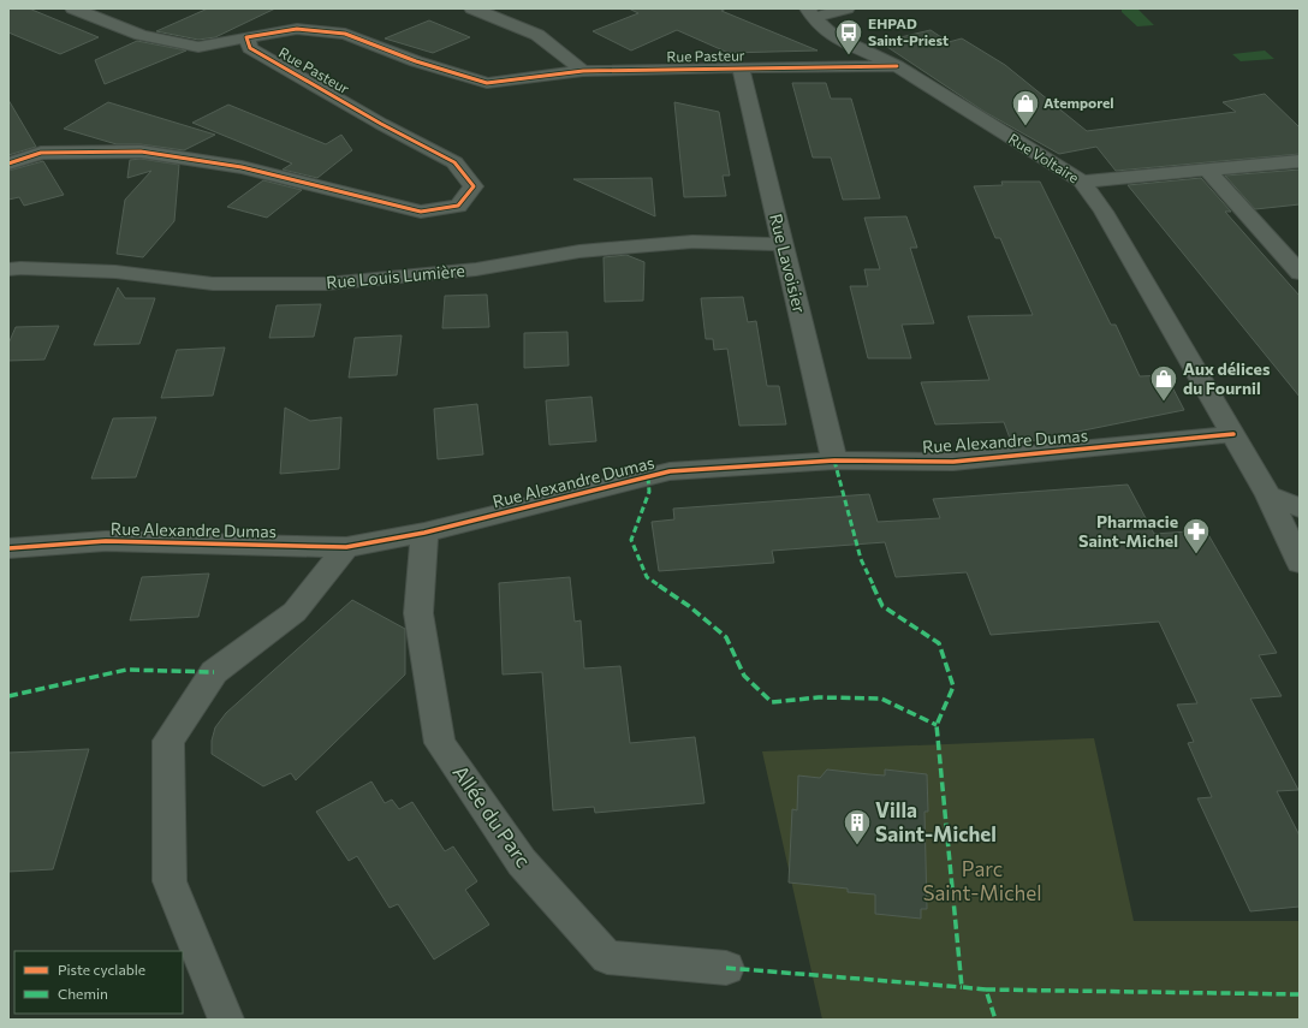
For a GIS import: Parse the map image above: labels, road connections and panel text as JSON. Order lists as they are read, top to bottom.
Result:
{
  "streets": {
    "street": [
      "Rue Pasteur",
      "Rue Voltaire",
      "Rue Lavoisier",
      "Rue Louis Lumière",
      "Rue Alexandre Dumas",
      "Allée du Parc"
    ]
  },
  "crossings": [
    ["Rue Pasteur", "Rue Voltaire"],
    ["Rue Pasteur", "Rue Lavoisier"],
    ["Rue Voltaire", "Rue Alexandre Dumas"],
    ["Rue Lavoisier", "Rue Louis Lumière"],
    ["Rue Lavoisier", "Rue Alexandre Dumas"],
    ["Rue Alexandre Dumas", "Allée du Parc"]
  ],
  "parks": ["Parc Saint-Michel"],
  "places": {
    "bus stop": ["EHPAD Saint-Priest"],
    "shop": ["Atemporel", "Aux délices du Fournil"],
    "pharmacy": ["Pharmacie Saint-Michel"],
    "building": ["Villa Saint-Michel"]
  },
  "legend": ["Piste cyclable", "Chemin"]
}
